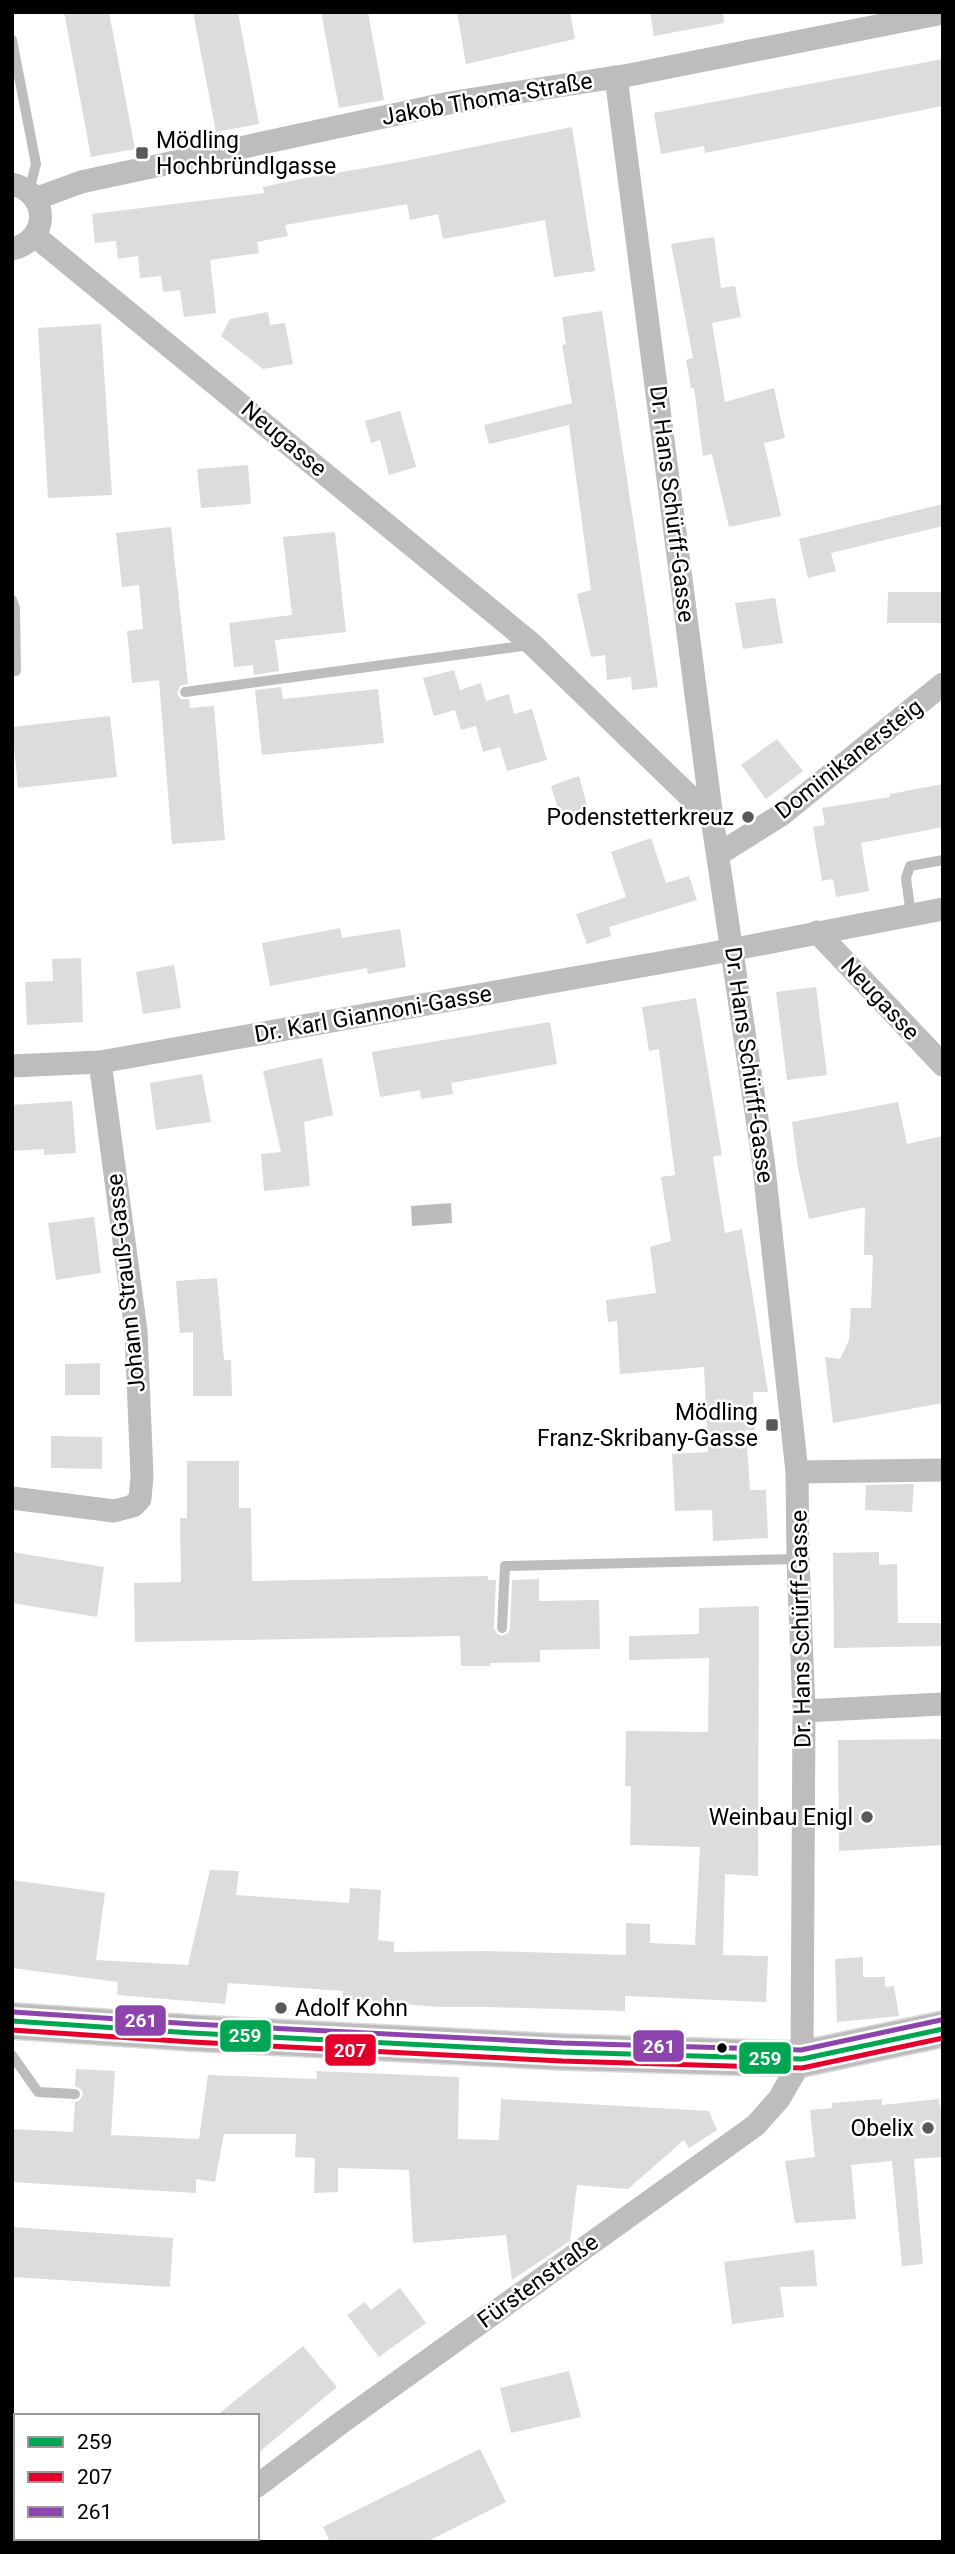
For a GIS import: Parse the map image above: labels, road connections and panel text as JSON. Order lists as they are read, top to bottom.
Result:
{
  "streets": {
    "street": [
      "Jakob Thoma-Straße",
      "Neugasse",
      "Dr. Hans Schürff-Gasse",
      "Dominikanersteig",
      "Dr. Karl Giannoni-Gasse",
      "Johann Strauß-Gasse",
      "Fürstenstraße"
    ]
  },
  "crossings": [
    ["Jakob Thoma-Straße", "Dr. Hans Schürff-Gasse"],
    ["Neugasse", "Dr. Hans Schürff-Gasse"],
    ["Neugasse", "Dr. Karl Giannoni-Gasse"],
    ["Dr. Hans Schürff-Gasse", "Dominikanersteig"],
    ["Dr. Hans Schürff-Gasse", "Dr. Karl Giannoni-Gasse"],
    ["Dr. Hans Schürff-Gasse", "Fürstenstraße"],
    ["Dr. Karl Giannoni-Gasse", "Johann Strauß-Gasse"]
  ],
  "places": {
    "transit": ["Mödling Hochbründlgasse", "Mödling Franz-Skribany-Gasse"],
    "other": [
      "Podenstetterkreuz",
      "Weinbau Enigl",
      "Adolf Kohn",
      "Obelix"
    ]
  },
  "lines": ["transit line 261", "transit line 259", "transit line 207"],
  "legend": ["259", "207", "261"]
}
